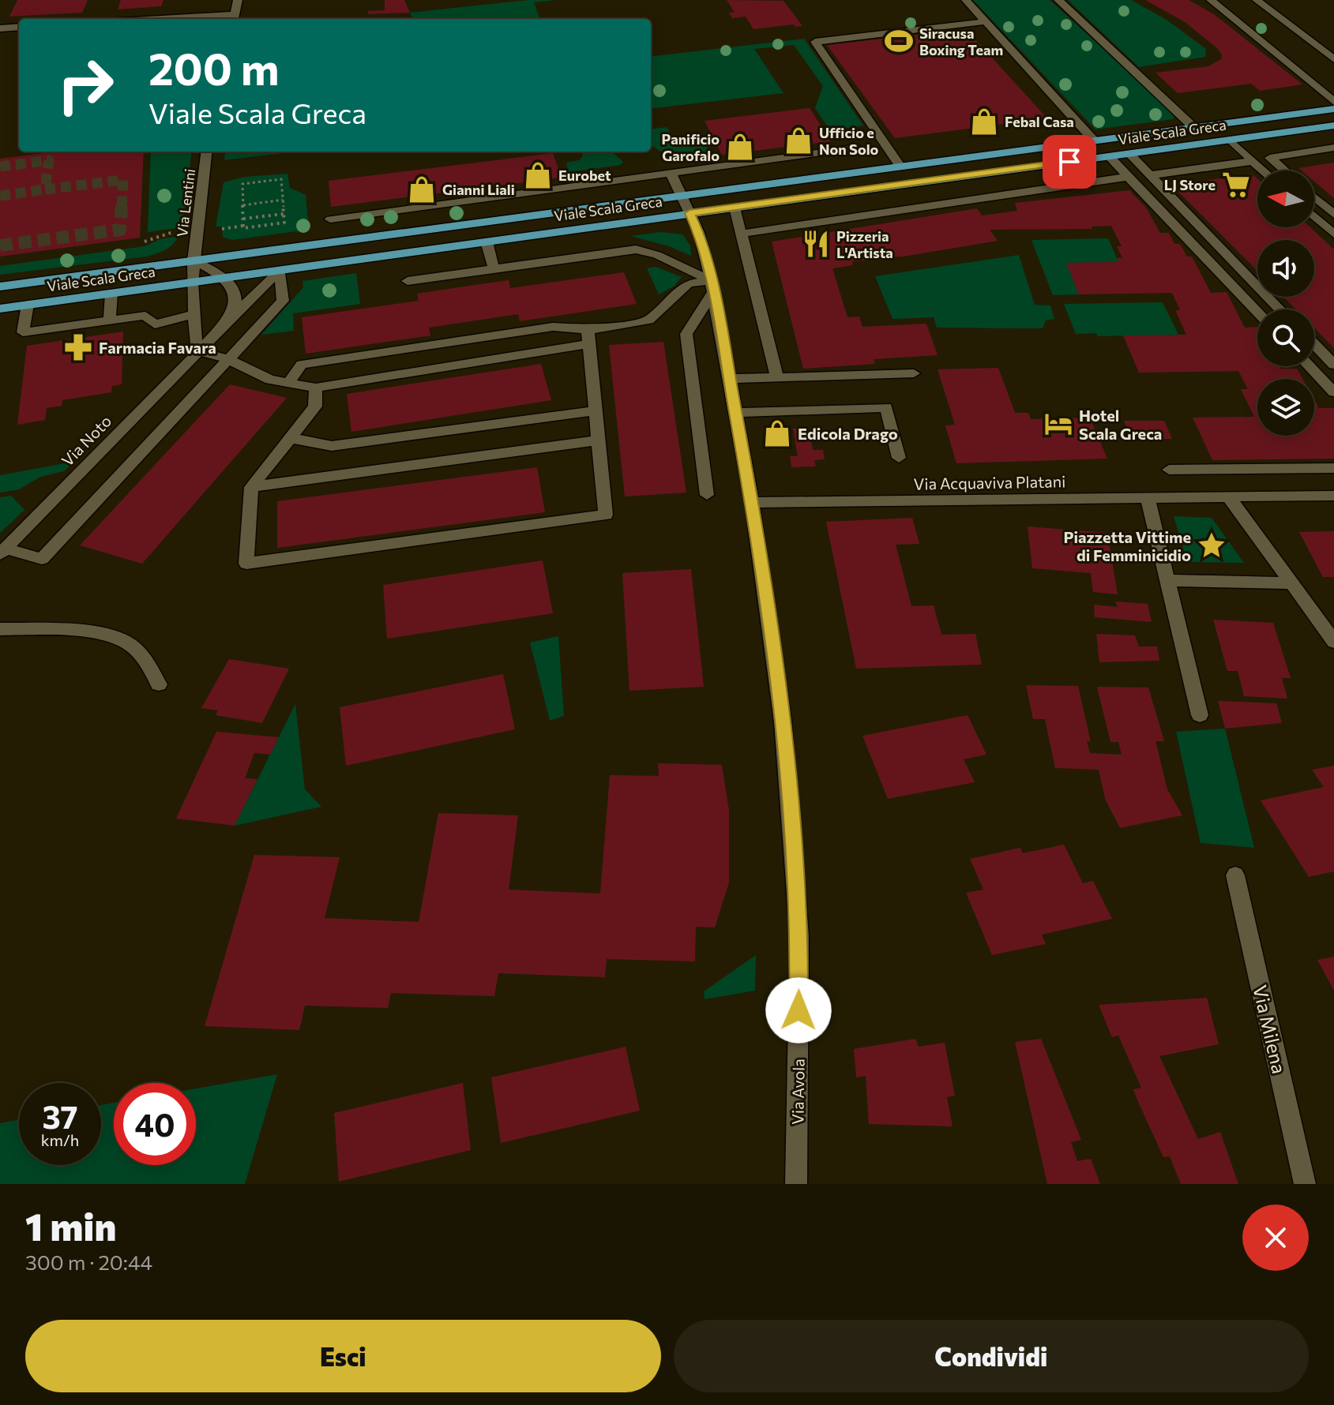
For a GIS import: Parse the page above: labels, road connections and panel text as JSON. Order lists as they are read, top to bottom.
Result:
{
  "streets": {
    "main road": ["Viale Scala Greca"],
    "street": [
      "Via Lentini",
      "Via Noto",
      "Via Acquaviva Platani",
      "Via Milena",
      "Via Avola"
    ]
  },
  "crossings": [
    ["Viale Scala Greca", "Via Lentini"],
    ["Viale Scala Greca", "Via Noto"],
    ["Viale Scala Greca", "Via Avola"],
    ["Via Lentini", "Via Noto"],
    ["Via Acquaviva Platani", "Via Avola"]
  ],
  "places": {
    "sports": ["Siracusa Boxing Team"],
    "shop": [
      "Febal Casa",
      "Ufficio e Non Solo",
      "Panificio Garofalo",
      "Eurobet",
      "Gianni Liali",
      "Edicola Drago"
    ],
    "supermarket": ["LJ Store"],
    "restaurant": ["Pizzeria L'Artista"],
    "pharmacy": ["Farmacia Favara"],
    "hotel": ["Hotel Scala Greca"],
    "place": ["Piazzetta Vittime di Femminicidio"]
  },
  "north": "left",
  "page": {
    "turn": ["200 m", "Viale Scala Greca"],
    "speed": "37 km/h",
    "limit": "40",
    "heading": ["1 min", "300 m · 20:44"],
    "buttons": ["Esci", "Condividi"]
  }
}
